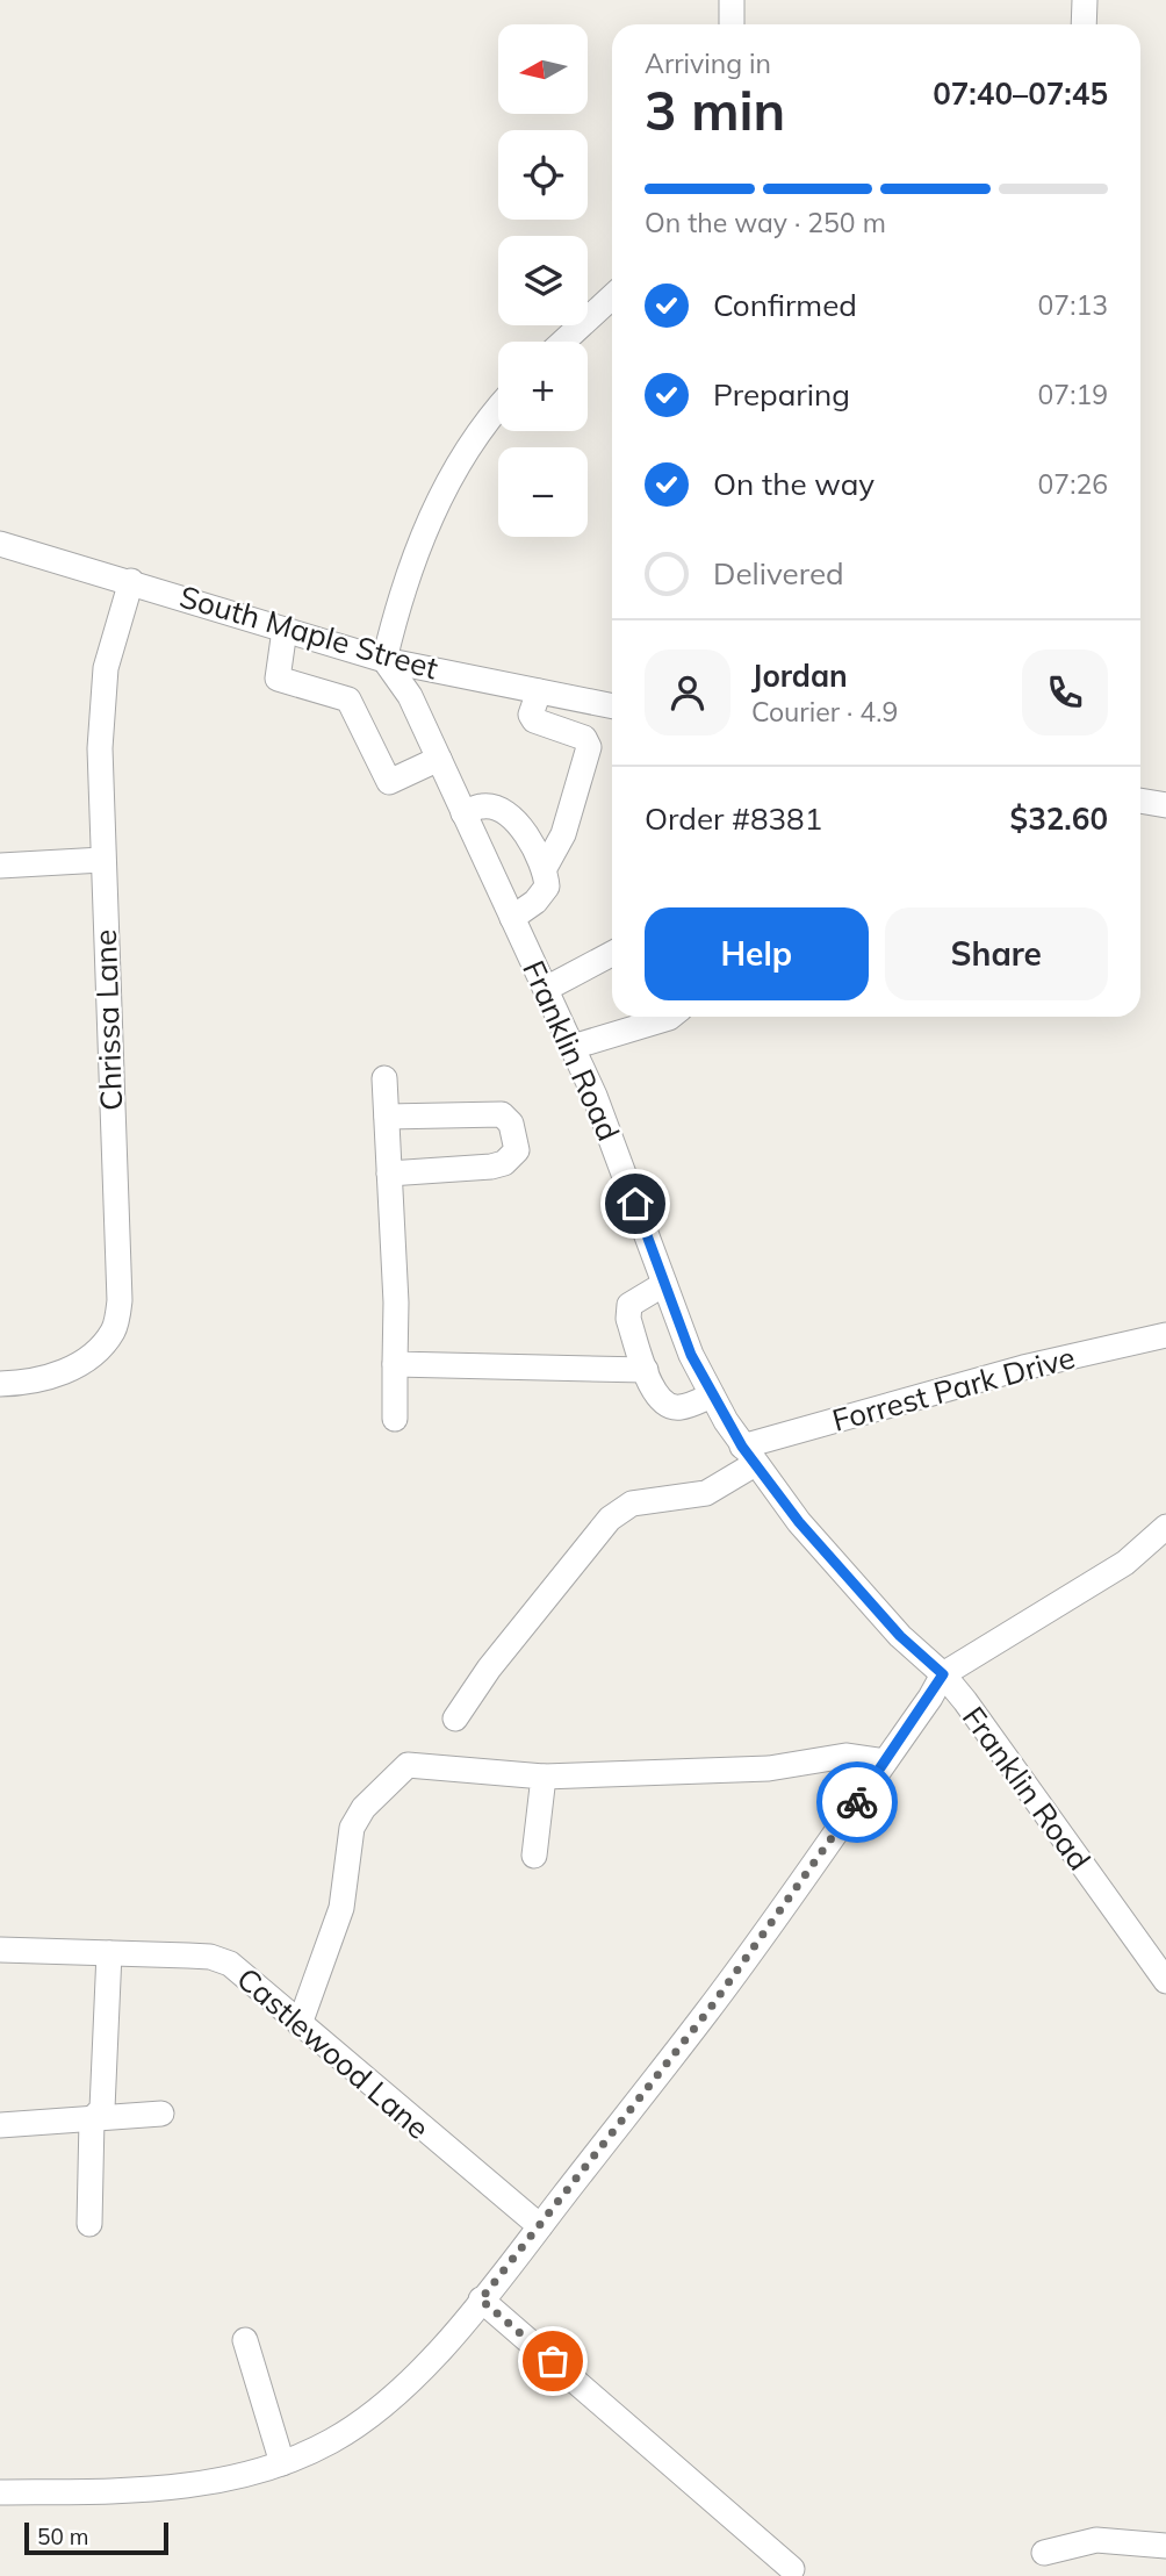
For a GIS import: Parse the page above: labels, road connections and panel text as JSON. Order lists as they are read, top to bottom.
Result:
{
  "streets": {
    "street": [
      "South Maple Street",
      "Chrissa Lane",
      "Franklin Road",
      "Forrest Park Drive",
      "Castlewood Lane"
    ]
  },
  "crossings": [
    ["South Maple Street", "Chrissa Lane"],
    ["South Maple Street", "Franklin Road"],
    ["Franklin Road", "Forrest Park Drive"]
  ],
  "scale_bar": "50 m",
  "north": "left",
  "page": {
    "map_buttons": ["+", "−"],
    "heading": ["3 min", "Arriving in", "07:40–07:45"],
    "panel": [
      "Jordan",
      "Courier · 4.9",
      "Order #8381",
      "$32.60"
    ],
    "bar": "On the way · 250 m",
    "list": [
      ["Confirmed", "07:13"],
      ["Preparing", "07:19"],
      ["On the way", "07:26"],
      "Delivered"
    ],
    "buttons": ["Help", "Share"],
    "scale": "50 m"
  }
}
